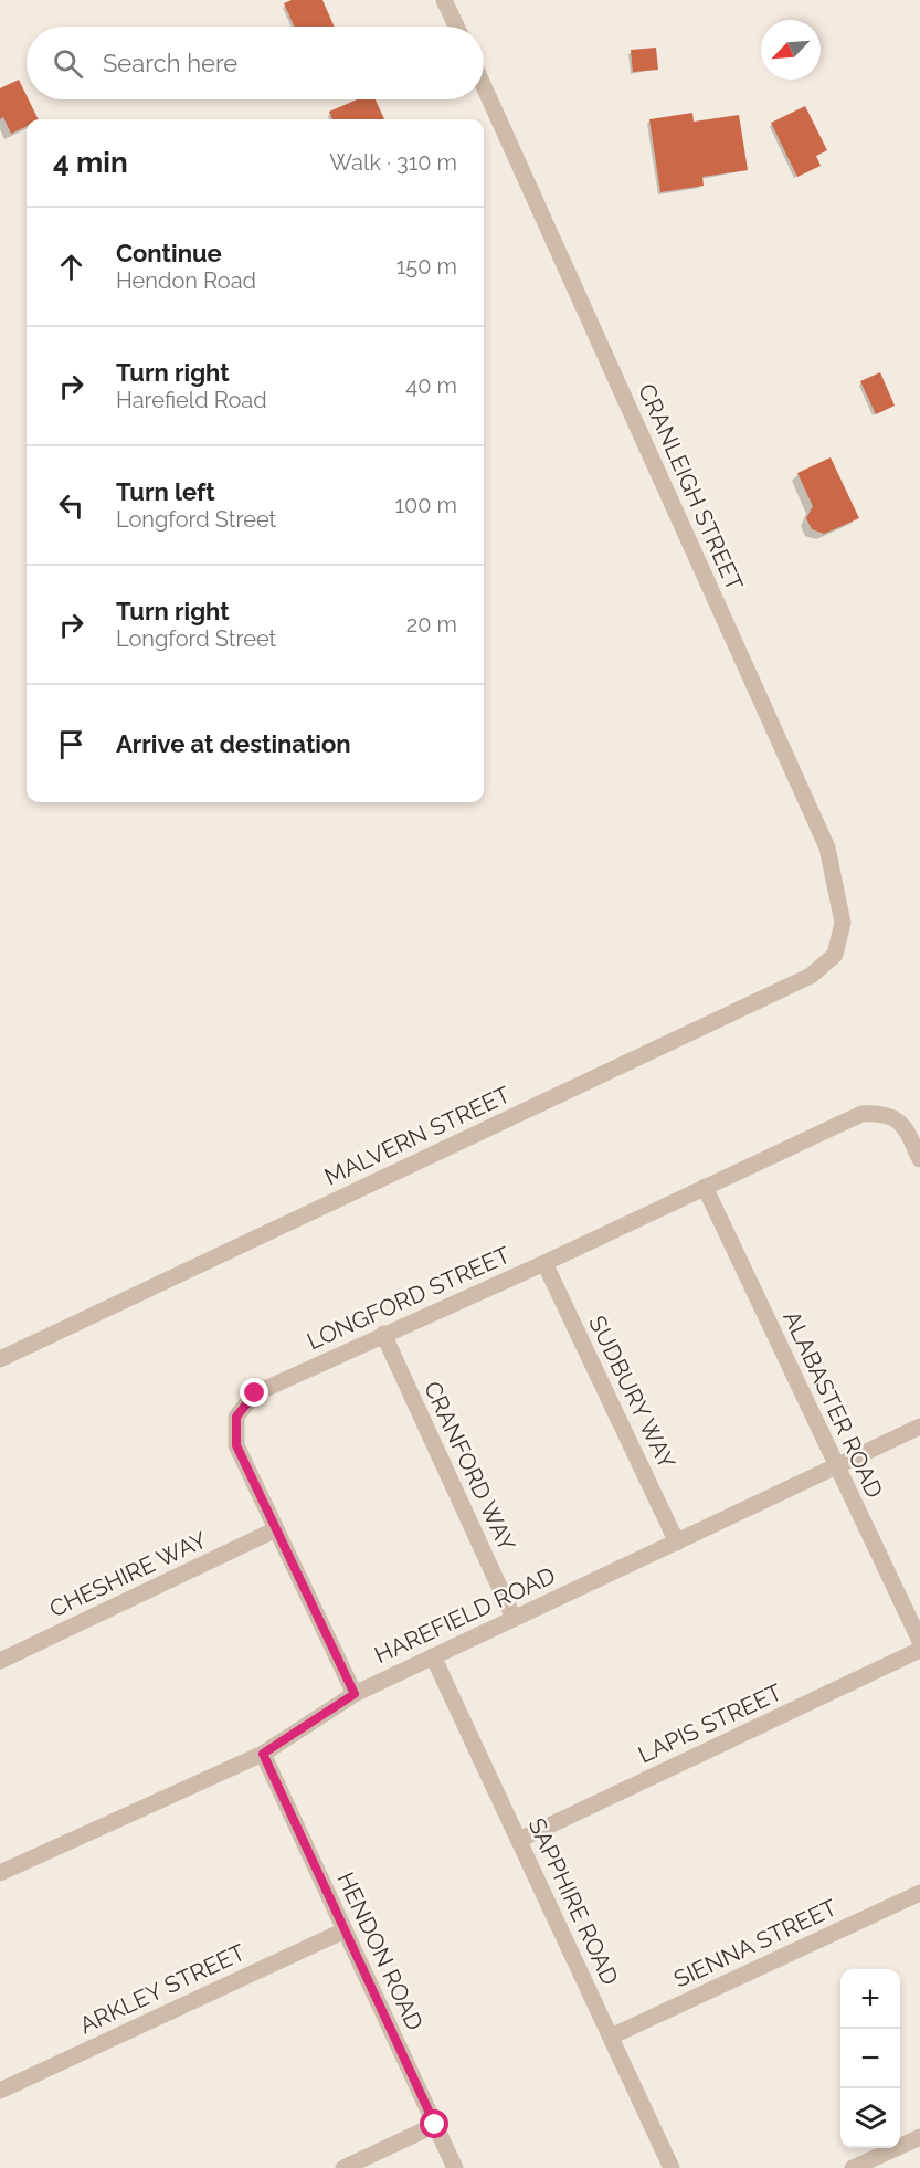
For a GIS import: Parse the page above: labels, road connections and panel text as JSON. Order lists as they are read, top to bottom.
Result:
{
  "streets": {
    "street": [
      "CRANLEIGH STREET",
      "MALVERN STREET",
      "LONGFORD STREET",
      "SUDBURY WAY",
      "ALABASTER ROAD",
      "CRANFORD WAY",
      "CHESHIRE WAY",
      "HAREFIELD ROAD",
      "LAPIS STREET",
      "SAPPHIRE ROAD",
      "SIENNA STREET",
      "HENDON ROAD",
      "ARKLEY STREET"
    ]
  },
  "crossings": [
    ["CRANLEIGH STREET", "MALVERN STREET"],
    ["LONGFORD STREET", "SUDBURY WAY"],
    ["LONGFORD STREET", "ALABASTER ROAD"],
    ["LONGFORD STREET", "CRANFORD WAY"],
    ["LONGFORD STREET", "CHESHIRE WAY"],
    ["LONGFORD STREET", "HAREFIELD ROAD"],
    ["SUDBURY WAY", "HAREFIELD ROAD"],
    ["ALABASTER ROAD", "HAREFIELD ROAD"],
    ["CRANFORD WAY", "HAREFIELD ROAD"],
    ["HAREFIELD ROAD", "SAPPHIRE ROAD"],
    ["HAREFIELD ROAD", "HENDON ROAD"],
    ["LAPIS STREET", "SAPPHIRE ROAD"],
    ["SAPPHIRE ROAD", "SIENNA STREET"],
    ["HENDON ROAD", "ARKLEY STREET"]
  ],
  "north": "bottom left",
  "page": {
    "search": "Search here",
    "heading": ["4 min", "Walk · 310 m"],
    "list": [
      ["Continue", "Hendon Road", "150 m"],
      ["Turn right", "Harefield Road", "40 m"],
      ["Turn left", "Longford Street", "100 m"],
      ["Turn right", "Longford Street", "20 m"],
      "Arrive at destination"
    ],
    "map_buttons": ["+", "−"]
  }
}
